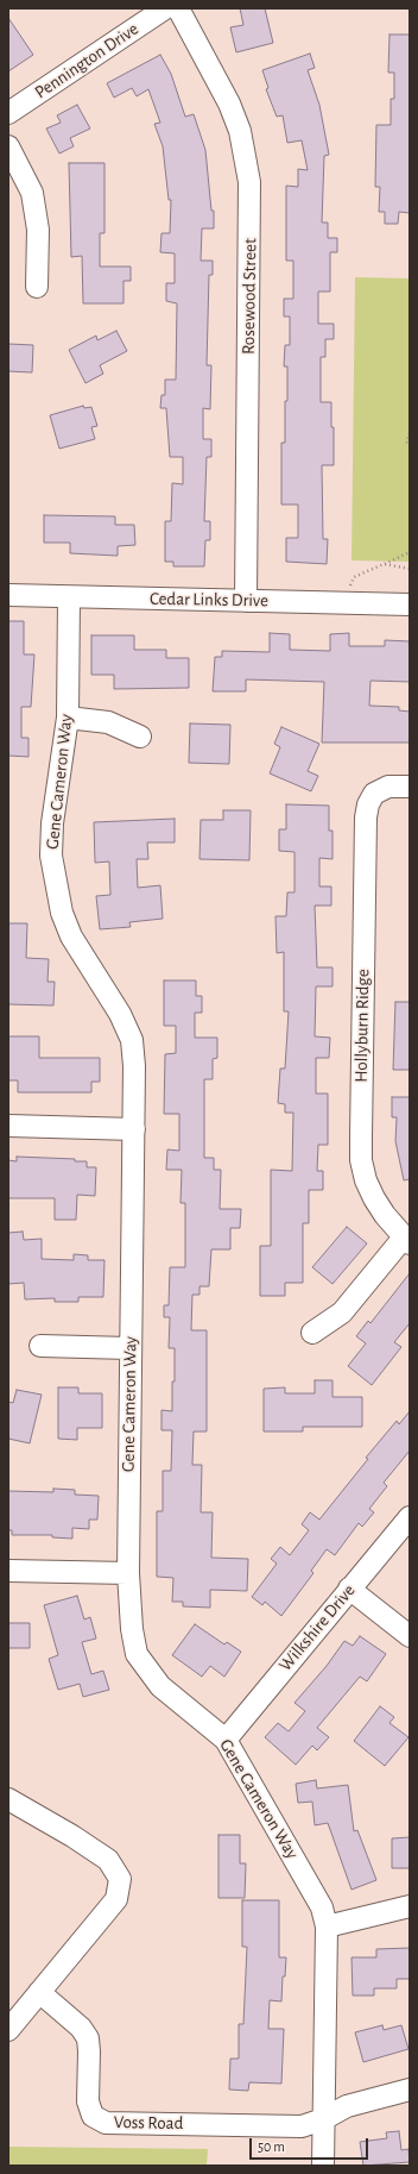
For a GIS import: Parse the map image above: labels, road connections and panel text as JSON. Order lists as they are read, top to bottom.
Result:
{
  "streets": {
    "street": [
      "Pennington Drive",
      "Rosewood Street",
      "Cedar Links Drive",
      "Gene Cameron Way",
      "Hollyburn Ridge",
      "Wilkshire Drive",
      "Voss Road"
    ]
  },
  "crossings": [
    ["Rosewood Street", "Cedar Links Drive"],
    ["Cedar Links Drive", "Gene Cameron Way"],
    ["Gene Cameron Way", "Wilkshire Drive"],
    ["Gene Cameron Way", "Voss Road"]
  ],
  "scale_bar": "50 m"
}
